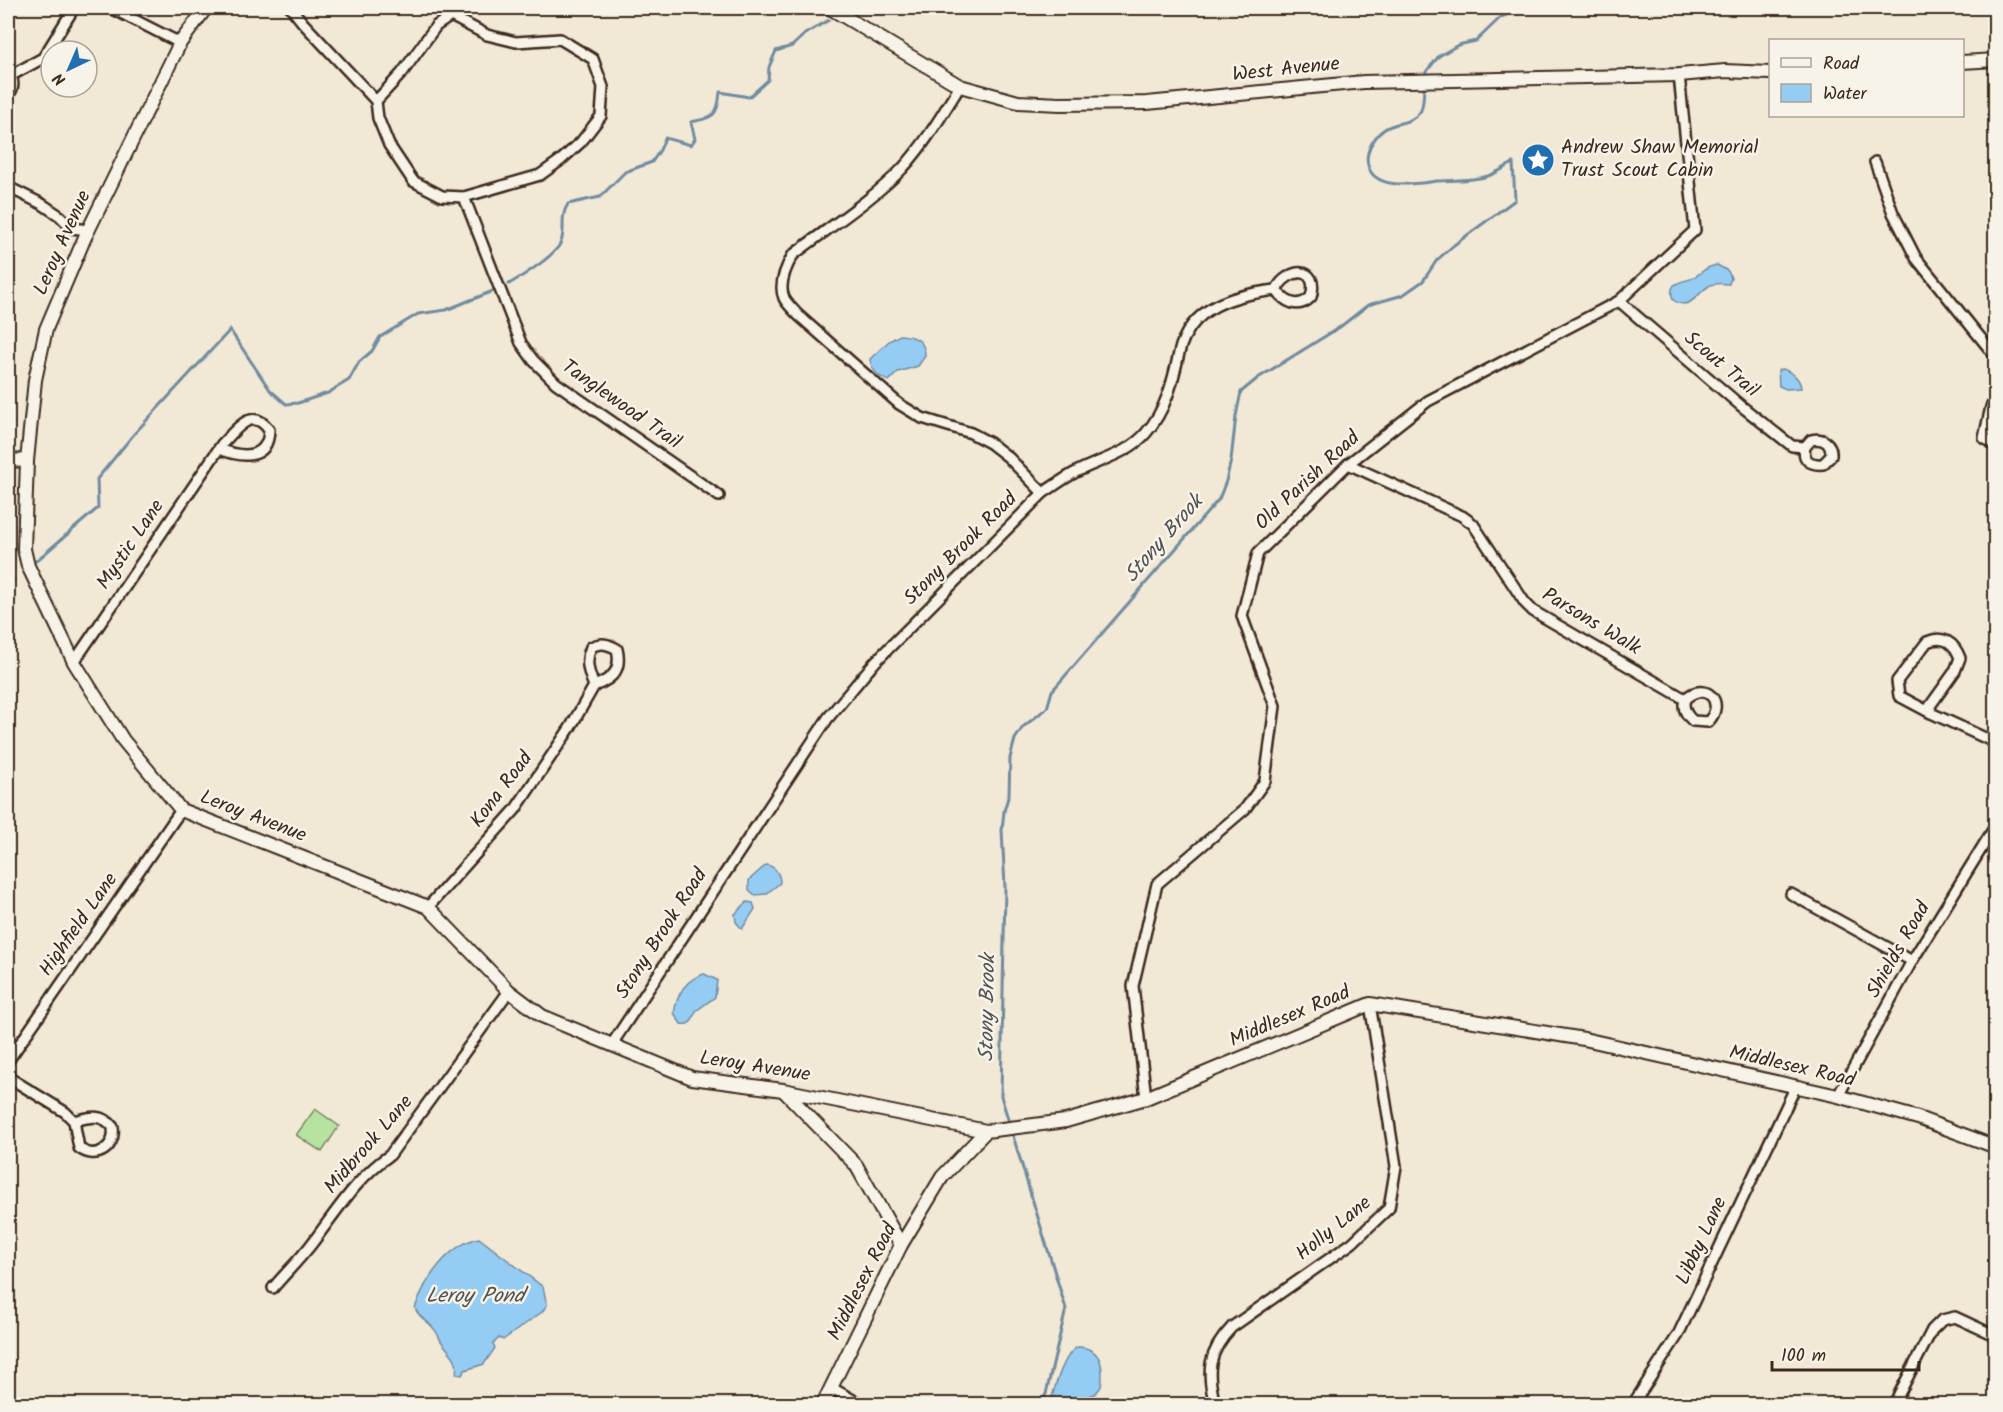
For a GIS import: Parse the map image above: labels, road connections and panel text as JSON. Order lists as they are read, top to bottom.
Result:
{
  "streets": {
    "main road": ["West Avenue", "Leroy Avenue", "Middlesex Road"],
    "street": [
      "Scout Trail",
      "Tanglewood Trail",
      "Old Parish Road",
      "Mystic Lane",
      "Stony Brook Road",
      "Parsons Walk",
      "Kona Road",
      "Highfield Lane",
      "Shields Road",
      "Midbrook Lane",
      "Holly Lane",
      "Libby Lane"
    ]
  },
  "crossings": [
    ["West Avenue", "Old Parish Road"],
    ["West Avenue", "Stony Brook Road"],
    ["Leroy Avenue", "Mystic Lane"],
    ["Leroy Avenue", "Stony Brook Road"],
    ["Leroy Avenue", "Kona Road"],
    ["Leroy Avenue", "Highfield Lane"],
    ["Leroy Avenue", "Middlesex Road"],
    ["Leroy Avenue", "Midbrook Lane"],
    ["Scout Trail", "Old Parish Road"],
    ["Old Parish Road", "Parsons Walk"],
    ["Old Parish Road", "Middlesex Road"],
    ["Shields Road", "Middlesex Road"],
    ["Middlesex Road", "Holly Lane"],
    ["Middlesex Road", "Libby Lane"]
  ],
  "water": ["Stony Brook", "Leroy Pond"],
  "places": {
    "place": ["Andrew Shaw Memorial Trust Scout Cabin"]
  },
  "legend": ["Road", "Water"],
  "scale_bar": "100 m",
  "north": "bottom left"
}
